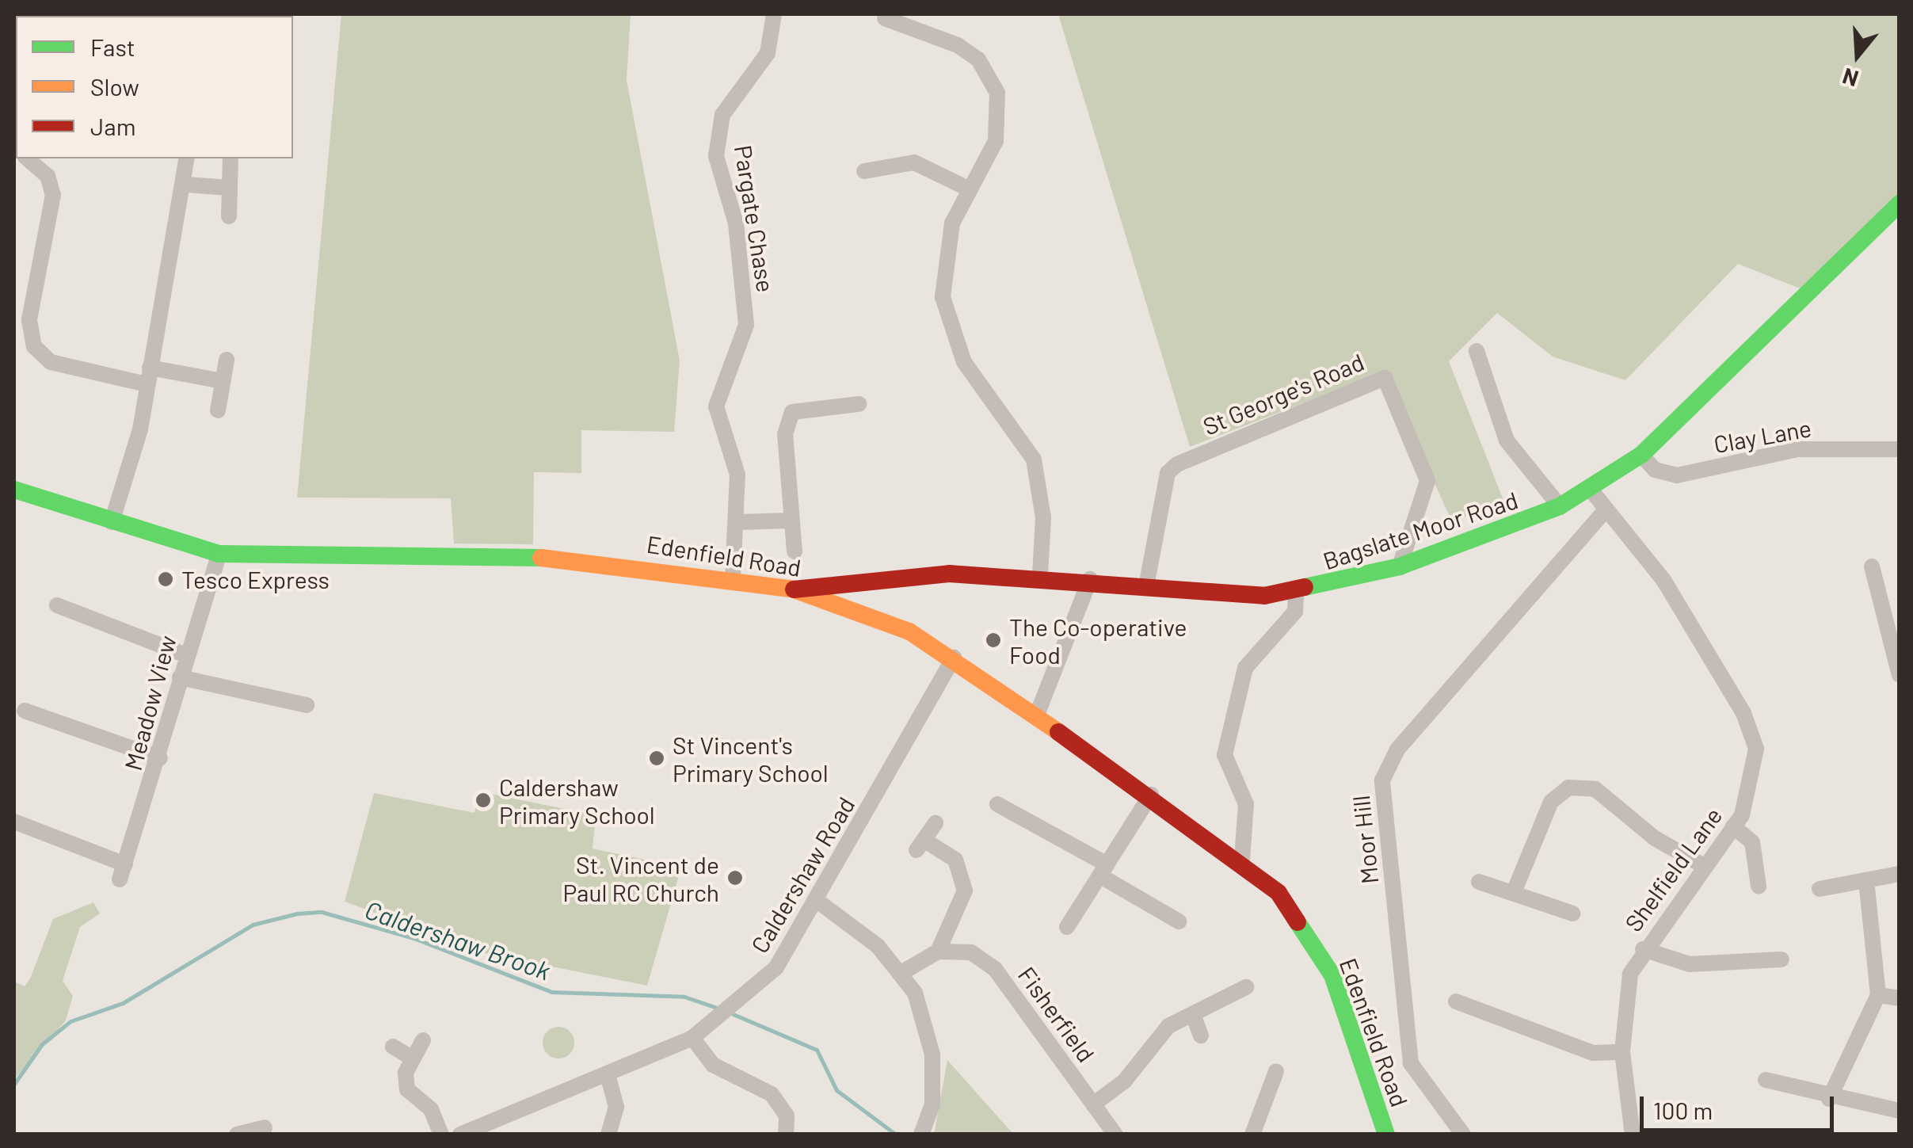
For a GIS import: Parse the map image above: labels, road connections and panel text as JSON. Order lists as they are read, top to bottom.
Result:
{
  "streets": {
    "main road": ["Bagslate Moor Road", "Edenfield Road"],
    "street": [
      "Pargate Chase",
      "St George's Road",
      "Clay Lane",
      "Meadow View",
      "Moor Hill",
      "Shelfield Lane",
      "Caldershaw Road",
      "Fisherfield"
    ]
  },
  "crossings": [
    ["Pargate Chase", "Edenfield Road"],
    ["St George's Road", "Bagslate Moor Road"],
    ["Clay Lane", "Bagslate Moor Road"],
    ["Bagslate Moor Road", "Edenfield Road"],
    ["Bagslate Moor Road", "Shelfield Lane"],
    ["Edenfield Road", "Meadow View"],
    ["Edenfield Road", "Caldershaw Road"],
    ["Moor Hill", "Shelfield Lane"]
  ],
  "water": ["Caldershaw Brook"],
  "places": [
    "Tesco Express",
    "The Co-operative Food",
    "St Vincent's Primary School",
    "Caldershaw Primary School",
    "St. Vincent de Paul RC Church"
  ],
  "legend": ["Fast", "Slow", "Jam"],
  "scale_bar": "100 m",
  "north": "bottom"
}
